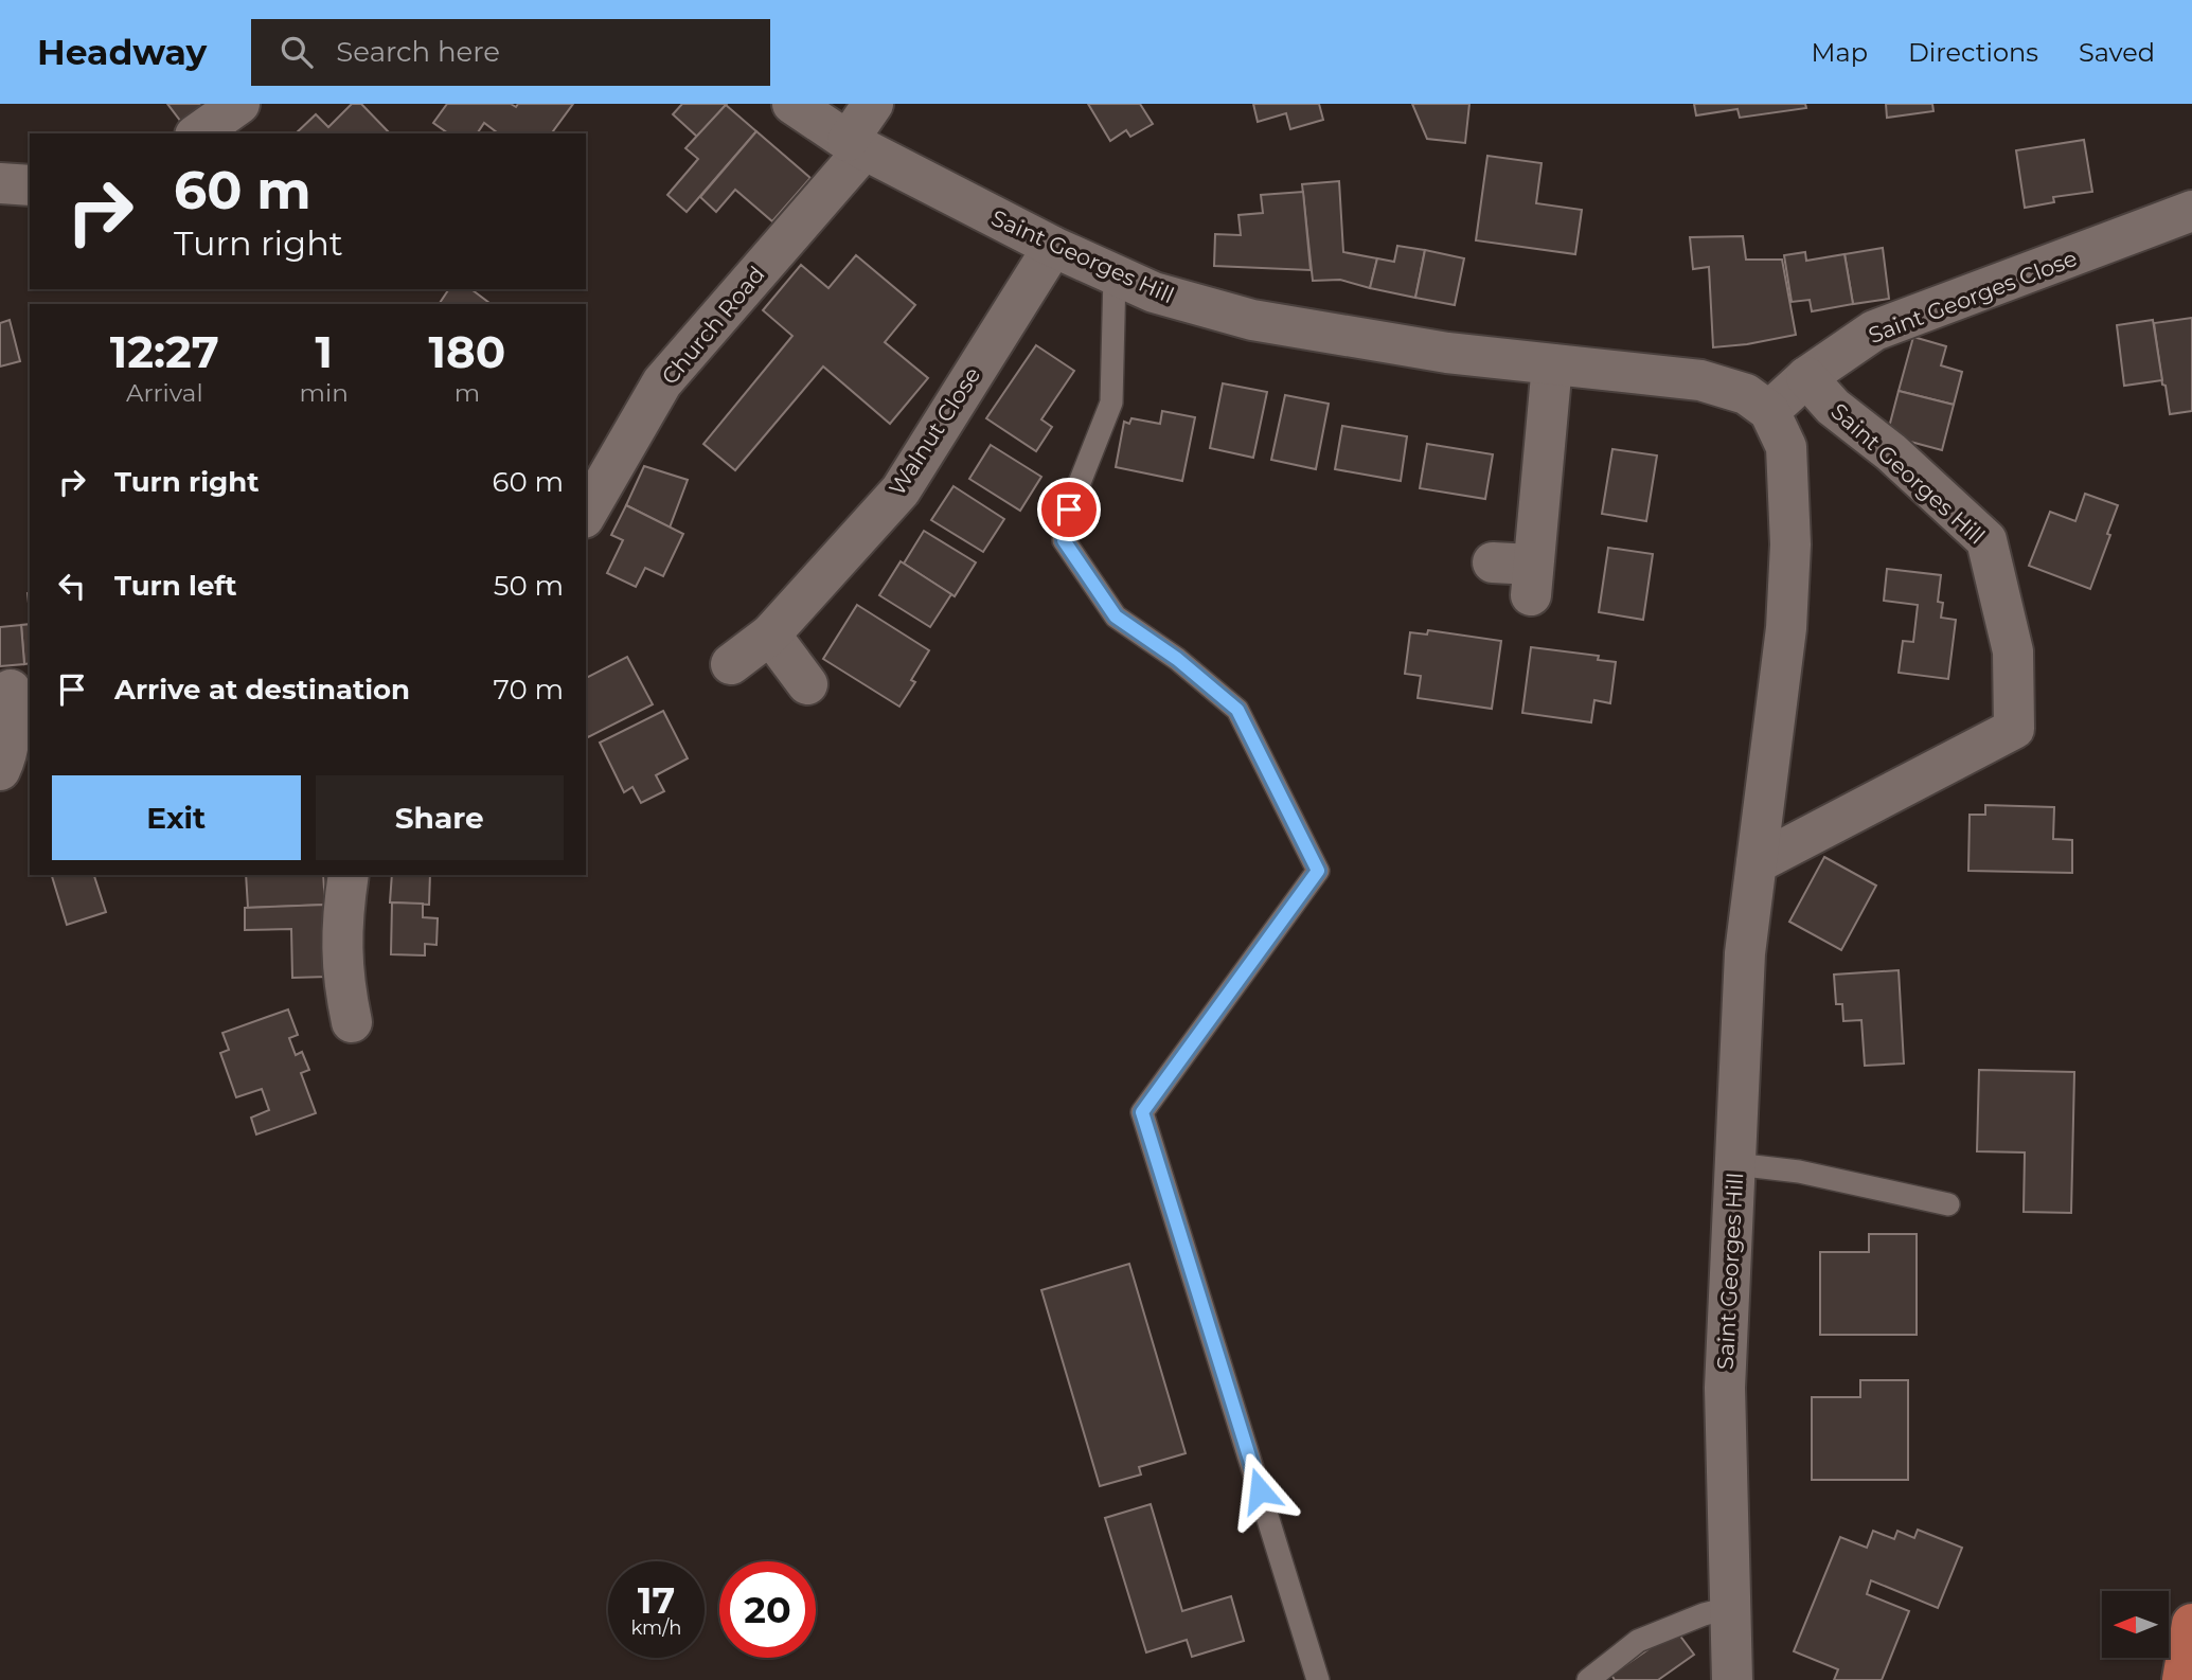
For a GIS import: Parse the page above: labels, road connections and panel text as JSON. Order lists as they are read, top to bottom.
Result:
{
  "streets": {
    "street": [
      "Saint Georges Hill",
      "Saint Georges Close",
      "Church Road",
      "Walnut Close"
    ]
  },
  "crossings": [
    ["Saint Georges Hill", "Saint Georges Close"],
    ["Saint Georges Hill", "Church Road"],
    ["Saint Georges Hill", "Walnut Close"]
  ],
  "north": "left",
  "page": {
    "header": "Headway",
    "search": "Search here",
    "nav": ["Map", "Directions", "Saved"],
    "turn": ["60 m", "Turn right"],
    "eta": [
      "12:27",
      "Arrival",
      "1",
      "min",
      "180",
      "m"
    ],
    "list": [
      {
        "name": "Turn right",
        "value": "60 m"
      },
      {
        "name": "Turn left",
        "value": "50 m"
      },
      {
        "name": "Arrive at destination",
        "value": "70 m"
      }
    ],
    "buttons": ["Exit", "Share"],
    "speed": "17 km/h",
    "limit": "20"
  }
}
